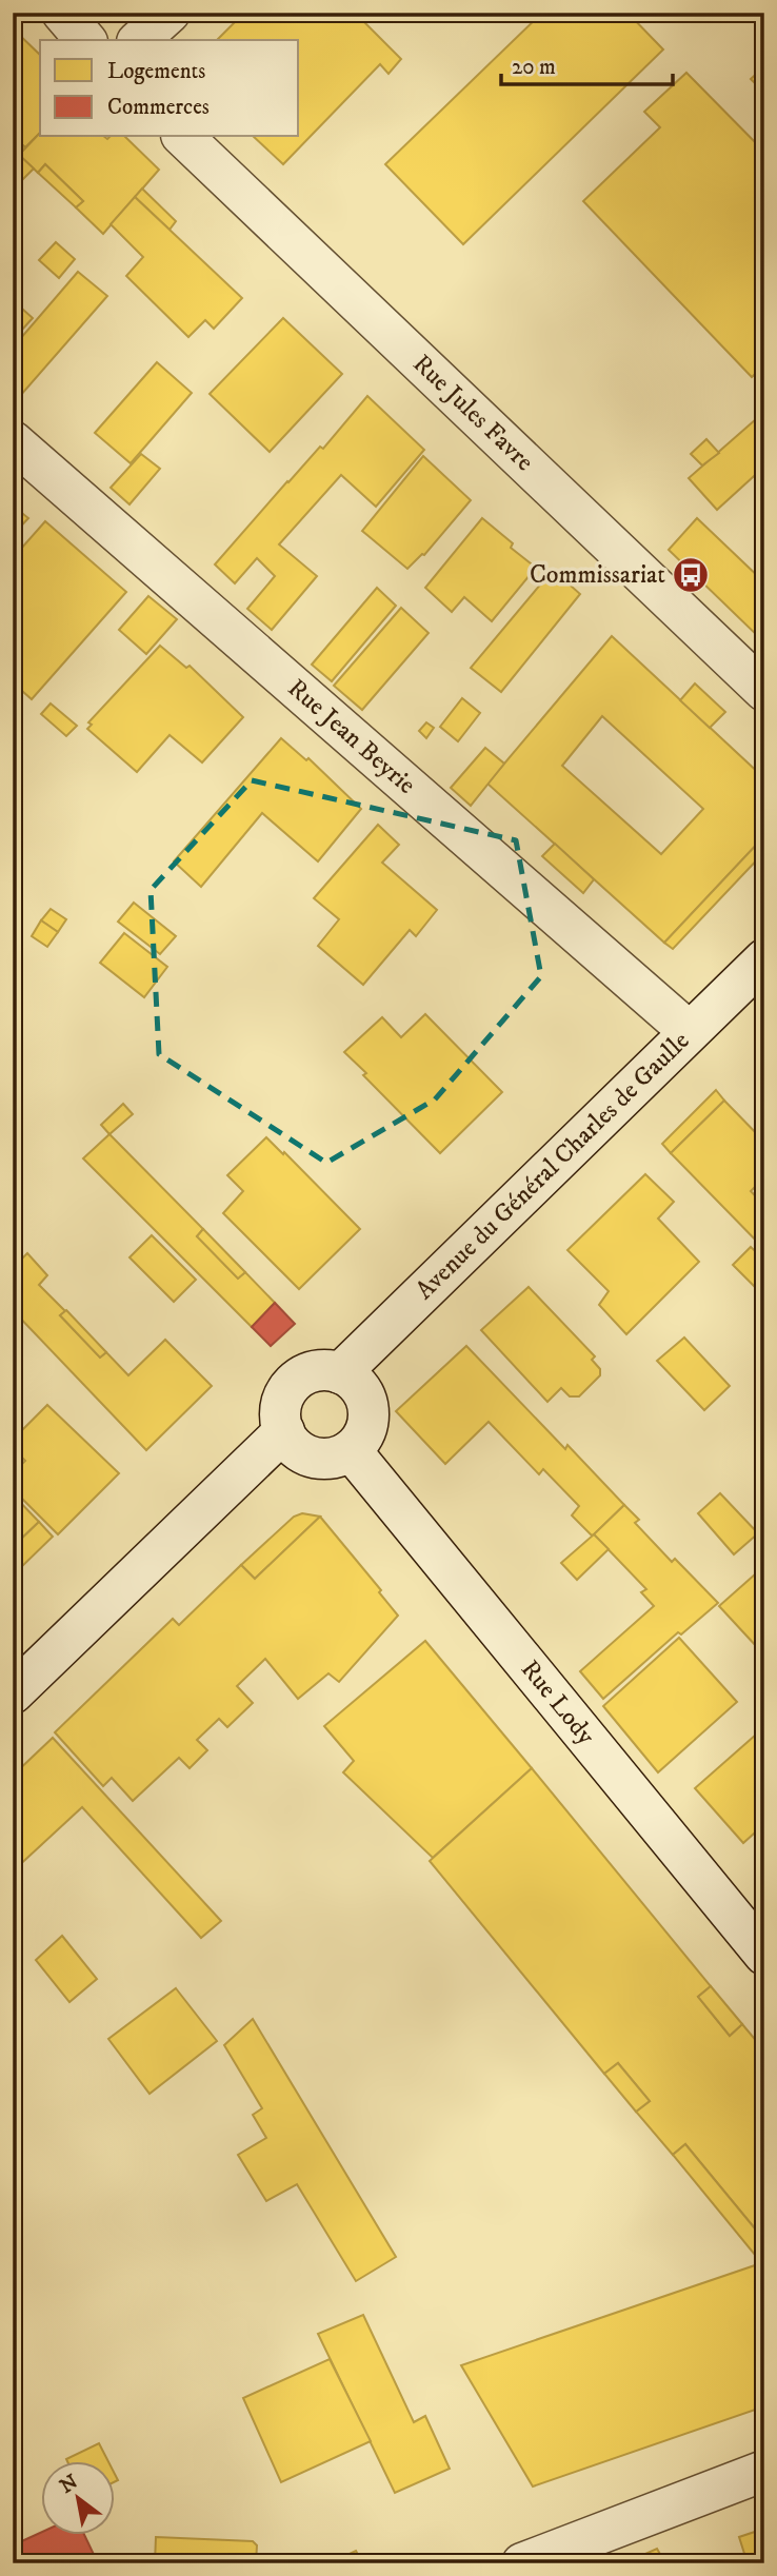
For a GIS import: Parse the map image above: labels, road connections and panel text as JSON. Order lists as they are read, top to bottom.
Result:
{
  "streets": {
    "street": [
      "Rue Jules Favre",
      "Rue Jean Beyrie",
      "Avenue du Général Charles de Gaulle",
      "Rue Lody"
    ]
  },
  "crossings": [
    ["Rue Jean Beyrie", "Avenue du Général Charles de Gaulle"],
    ["Avenue du Général Charles de Gaulle", "Rue Lody"]
  ],
  "places": {
    "bus stop": ["Commissariat"]
  },
  "legend": ["Logements", "Commerces"],
  "scale_bar": "20 m",
  "north": "top left"
}
